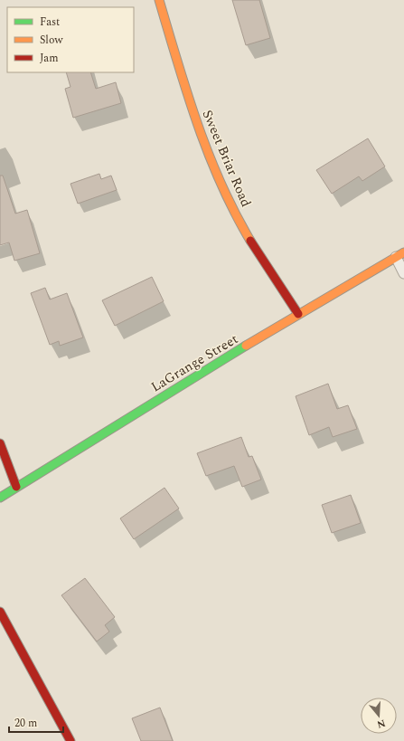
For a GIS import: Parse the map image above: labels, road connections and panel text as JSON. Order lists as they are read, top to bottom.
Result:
{
  "streets": {
    "street": ["Sweet Briar Road", "LaGrange Street"]
  },
  "crossings": [
    ["Sweet Briar Road", "LaGrange Street"]
  ],
  "legend": ["Fast", "Slow", "Jam"],
  "scale_bar": "20 m",
  "north": "bottom"
}
